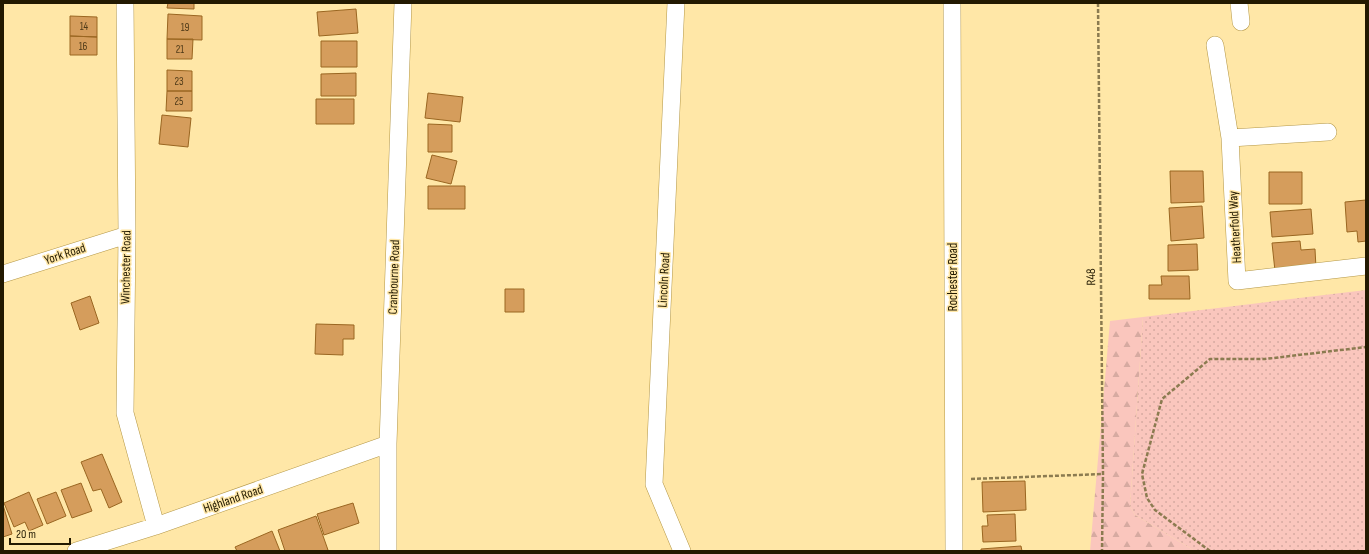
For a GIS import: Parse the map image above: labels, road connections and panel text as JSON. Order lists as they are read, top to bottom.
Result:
{
  "streets": {
    "street": [
      "Heatherfold Way",
      "York Road",
      "Winchester Road",
      "Cranbourne Road",
      "Rochester Road",
      "Lincoln Road",
      "Highland Road"
    ],
    "path": ["R48"]
  },
  "crossings": [
    ["York Road", "Winchester Road"],
    ["Winchester Road", "Highland Road"],
    ["Cranbourne Road", "Highland Road"]
  ],
  "house_numbers": [
    "14",
    "19",
    "16",
    "21",
    "23",
    "25"
  ],
  "scale_bar": "20 m"
}
